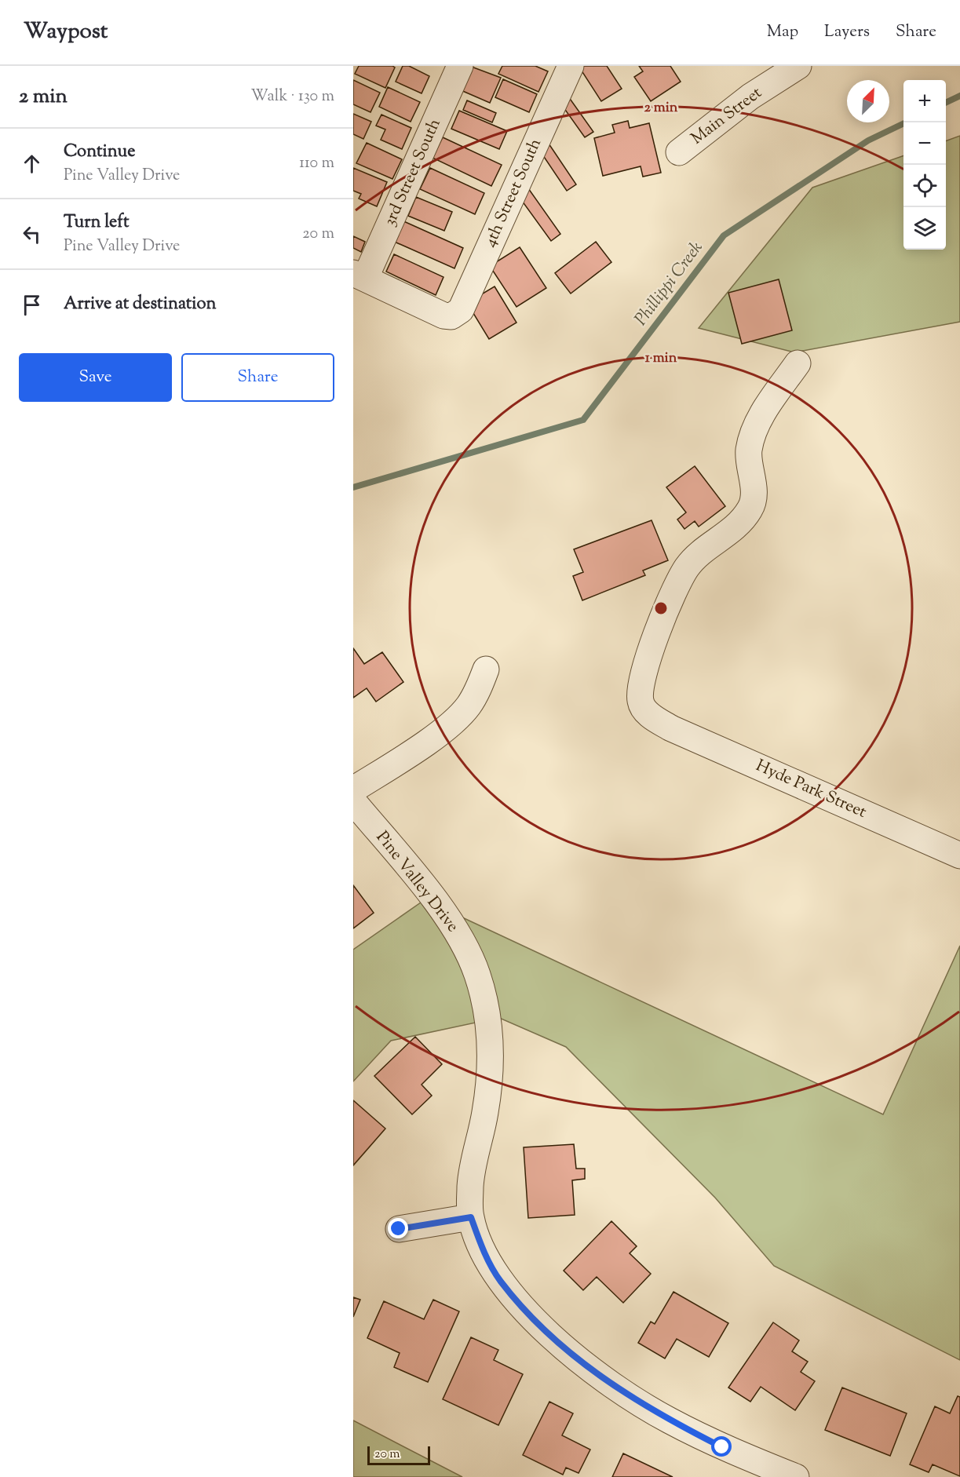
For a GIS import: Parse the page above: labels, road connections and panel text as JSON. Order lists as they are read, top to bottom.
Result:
{
  "streets": {
    "street": [
      "Main Street",
      "3rd Street South",
      "4th Street South",
      "Hyde Park Street",
      "Pine Valley Drive"
    ]
  },
  "crossings": [
    ["3rd Street South", "4th Street South"]
  ],
  "water": ["Phillippi Creek"],
  "scale_bar": "20 m",
  "north": "top right",
  "page": {
    "header": "Waypost",
    "nav": ["Map", "Layers", "Share"],
    "heading": ["2 min", "Walk · 130 m"],
    "map_buttons": ["+", "−"],
    "list": [
      ["Continue", "Pine Valley Drive", "110 m"],
      ["Turn left", "Pine Valley Drive", "20 m"],
      "Arrive at destination"
    ],
    "buttons": ["Save", "Share"],
    "scale": "20 m"
  },
  "rings": ["2 min", "1 min"]
}
